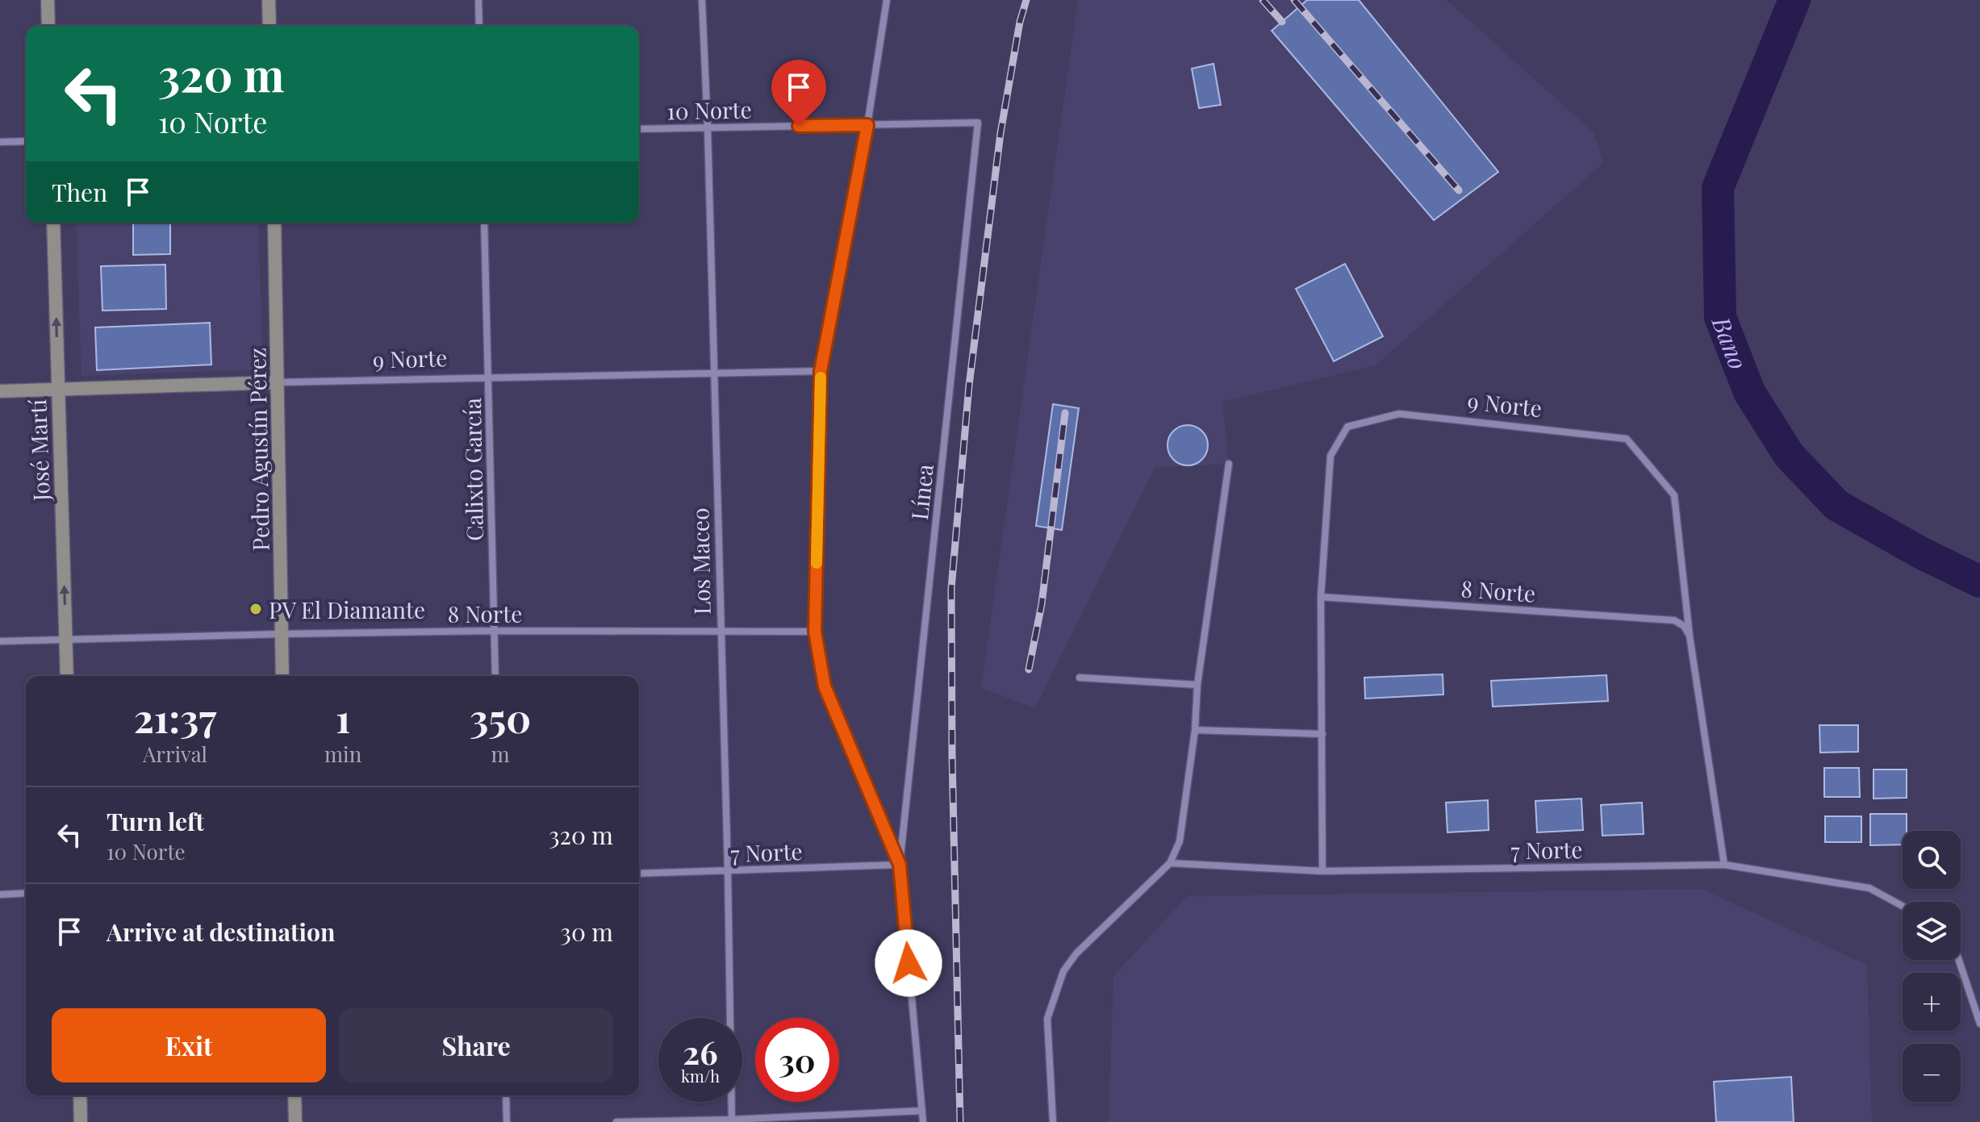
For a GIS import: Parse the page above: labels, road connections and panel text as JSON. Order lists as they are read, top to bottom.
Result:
{
  "streets": {
    "main road": ["9 Norte", "Pedro Agustín Pérez", "José Martí"],
    "street": [
      "10 Norte",
      "Calixto García",
      "Línea",
      "Los Maceo",
      "8 Norte",
      "7 Norte"
    ]
  },
  "crossings": [
    ["10 Norte", "Línea"],
    ["10 Norte", "Los Maceo"],
    ["9 Norte", "Pedro Agustín Pérez"],
    ["9 Norte", "José Martí"],
    ["9 Norte", "Calixto García"],
    ["9 Norte", "Los Maceo"],
    ["9 Norte", "8 Norte"],
    ["9 Norte", "7 Norte"],
    ["Pedro Agustín Pérez", "8 Norte"],
    ["José Martí", "8 Norte"],
    ["Calixto García", "8 Norte"],
    ["Línea", "7 Norte"],
    ["Los Maceo", "8 Norte"],
    ["Los Maceo", "7 Norte"]
  ],
  "one_way": ["José Martí"],
  "water": ["Bano"],
  "places": ["PV El Diamante"],
  "page": {
    "turn": ["320 m", "10 Norte"],
    "then": "Then",
    "eta": [
      "21:37",
      "Arrival",
      "1",
      "min",
      "350",
      "m"
    ],
    "list": [
      {
        "name": "Turn left",
        "note": "10 Norte",
        "value": "320 m"
      },
      {
        "name": "Arrive at destination",
        "value": "30 m"
      }
    ],
    "map_buttons": ["+", "−"],
    "buttons": ["Exit", "Share"],
    "speed": "26 km/h",
    "limit": "30"
  }
}
